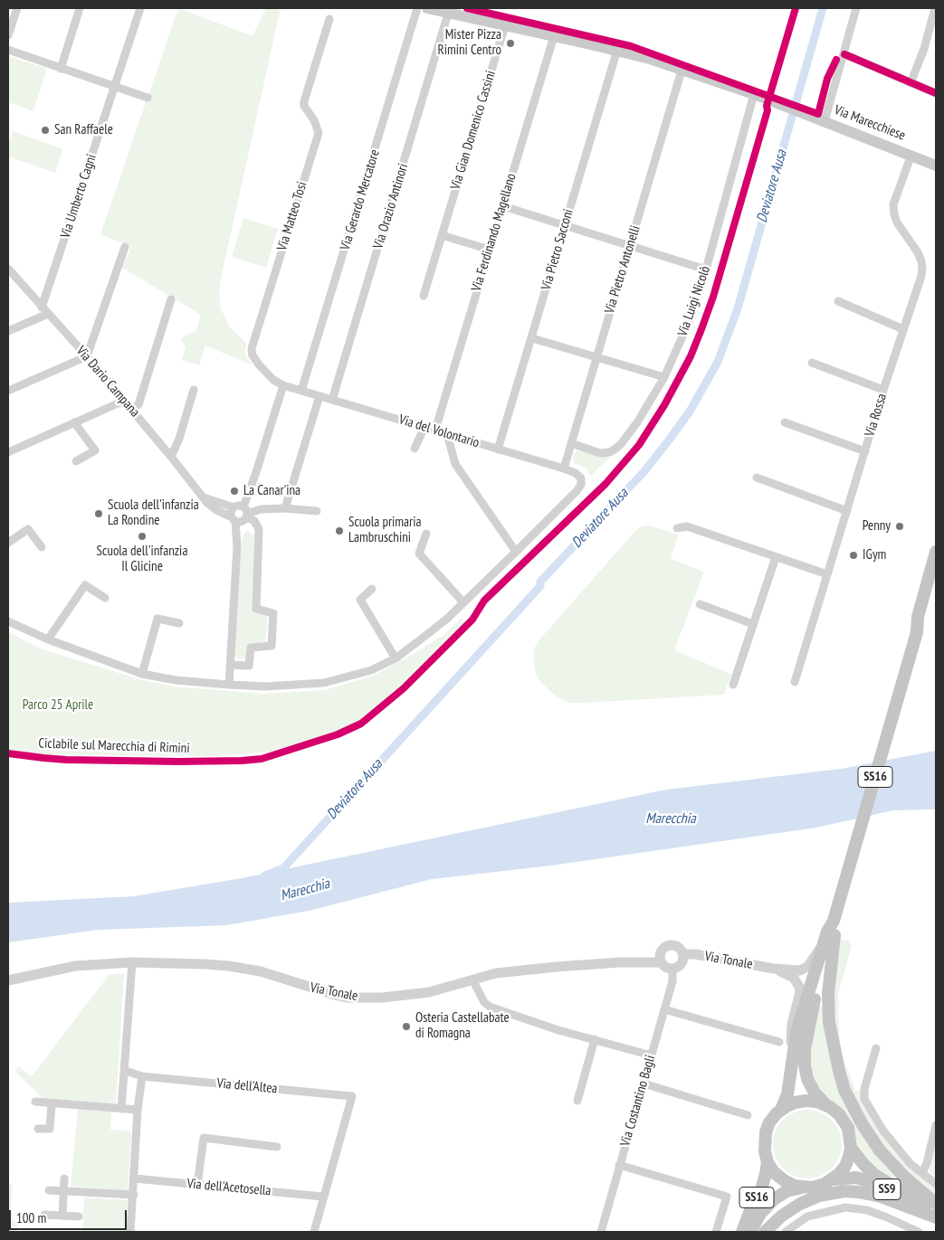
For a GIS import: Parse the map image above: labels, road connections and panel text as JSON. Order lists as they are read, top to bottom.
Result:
{
  "streets": {
    "main road": ["Via Marecchiese", "SS16", "SS9"],
    "street": [
      "Via Gian Domenico Cassini",
      "Via Umberto Cagni",
      "Via Gerardo Mercatore",
      "Via Orazio Antinori",
      "Via Matteo Tosi",
      "Via Ferdinando Magellano",
      "Via Pietro Sacconi",
      "Via Pietro Antonelli",
      "Via Luigi Nicolò",
      "Via Dario Campana",
      "Via Rossa",
      "Via del Volontario",
      "Via Tonale",
      "Via dell'Altea",
      "Via Costantino Bagli",
      "Via dell'Acetosella"
    ],
    "cycle path": ["Ciclabile sul Marecchia di Rimini"]
  },
  "crossings": [
    ["Via Marecchiese", "Via Gian Domenico Cassini"],
    ["Via Marecchiese", "Via Orazio Antinori"],
    ["Via Marecchiese", "Via Ferdinando Magellano"],
    ["Via Marecchiese", "Via Pietro Sacconi"],
    ["Via Marecchiese", "Via Pietro Antonelli"],
    ["Via Marecchiese", "Via Luigi Nicolò"],
    ["Via Marecchiese", "Via Rossa"],
    ["Via Umberto Cagni", "Via Dario Campana"],
    ["Via Gerardo Mercatore", "Via Matteo Tosi"],
    ["Via Gerardo Mercatore", "Via del Volontario"],
    ["Via Orazio Antinori", "Via del Volontario"],
    ["Via Matteo Tosi", "Via del Volontario"],
    ["Via Ferdinando Magellano", "Via del Volontario"],
    ["Via Pietro Sacconi", "Via del Volontario"],
    ["Via Pietro Antonelli", "Via Luigi Nicolò"],
    ["Via Pietro Antonelli", "Via del Volontario"],
    ["SS16", "Via Tonale"],
    ["SS16", "SS9"],
    ["Via Tonale", "Via Costantino Bagli"],
    ["Via dell'Altea", "Via dell'Acetosella"]
  ],
  "water": ["Deviatore Ausa", "Marecchia"],
  "parks": ["Parco 25 Aprile"],
  "places": [
    "Mister Pizza Rimini Centro",
    "San Raffaele",
    "La Canar'ina",
    "Scuola dell'infanzia La Rondine",
    "Penny",
    "Scuola primaria Lambruschini",
    "Scuola dell'infanzia Il Glicine",
    "IGym",
    "Osteria Castellabate di Romagna"
  ],
  "scale_bar": "100 m"
}
